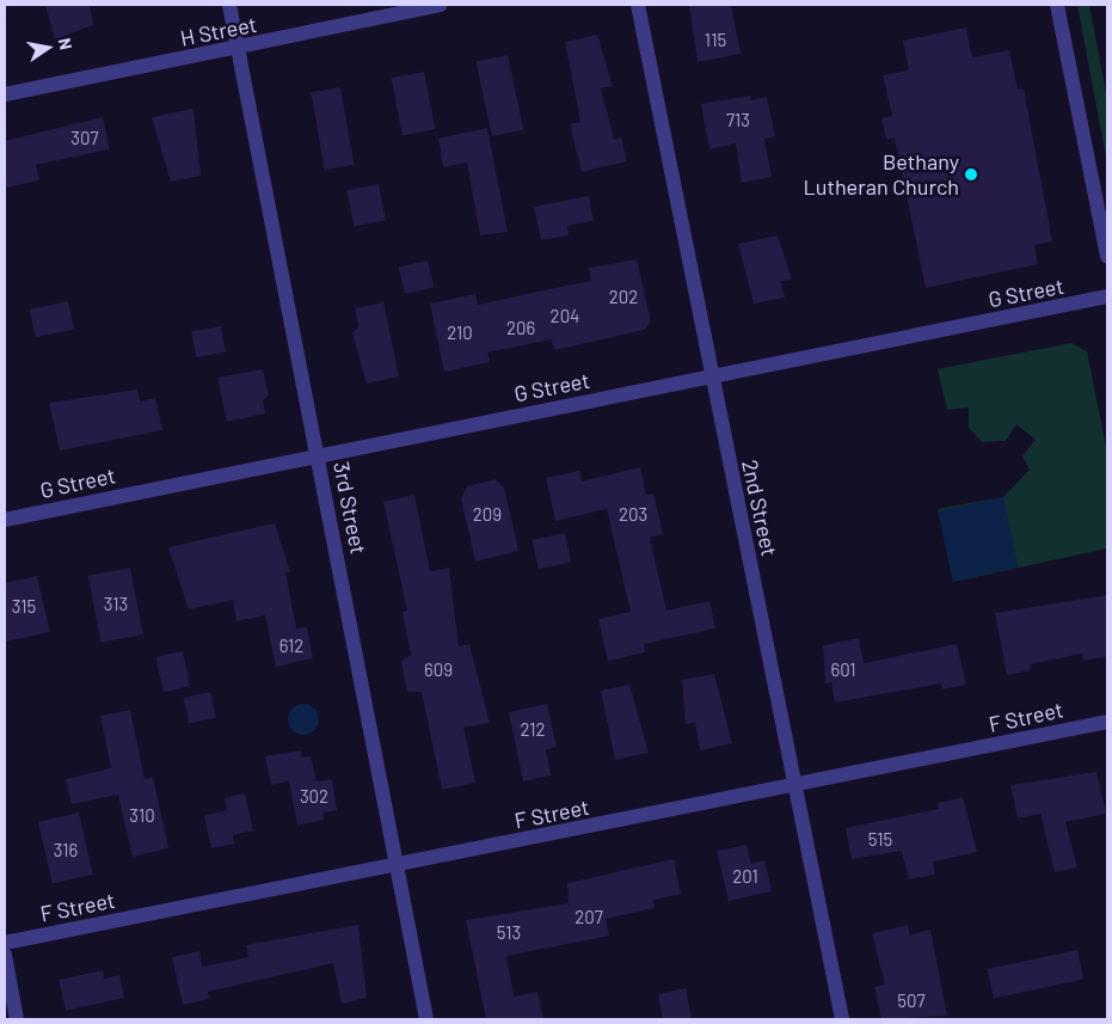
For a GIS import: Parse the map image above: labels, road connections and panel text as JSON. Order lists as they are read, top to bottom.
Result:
{
  "streets": {
    "street": [
      "H Street",
      "G Street",
      "3rd Street",
      "2nd Street",
      "F Street"
    ]
  },
  "crossings": [
    ["H Street", "3rd Street"],
    ["G Street", "3rd Street"],
    ["G Street", "2nd Street"],
    ["3rd Street", "F Street"],
    ["2nd Street", "F Street"]
  ],
  "places": ["Bethany Lutheran Church"],
  "house_numbers": [
    "115",
    "713",
    "307",
    "202",
    "204",
    "206",
    "210",
    "209",
    "203",
    "313",
    "315",
    "612",
    "609",
    "601",
    "212",
    "302",
    "310",
    "515",
    "316",
    "201",
    "207",
    "513",
    "507"
  ],
  "north": "right"
}
